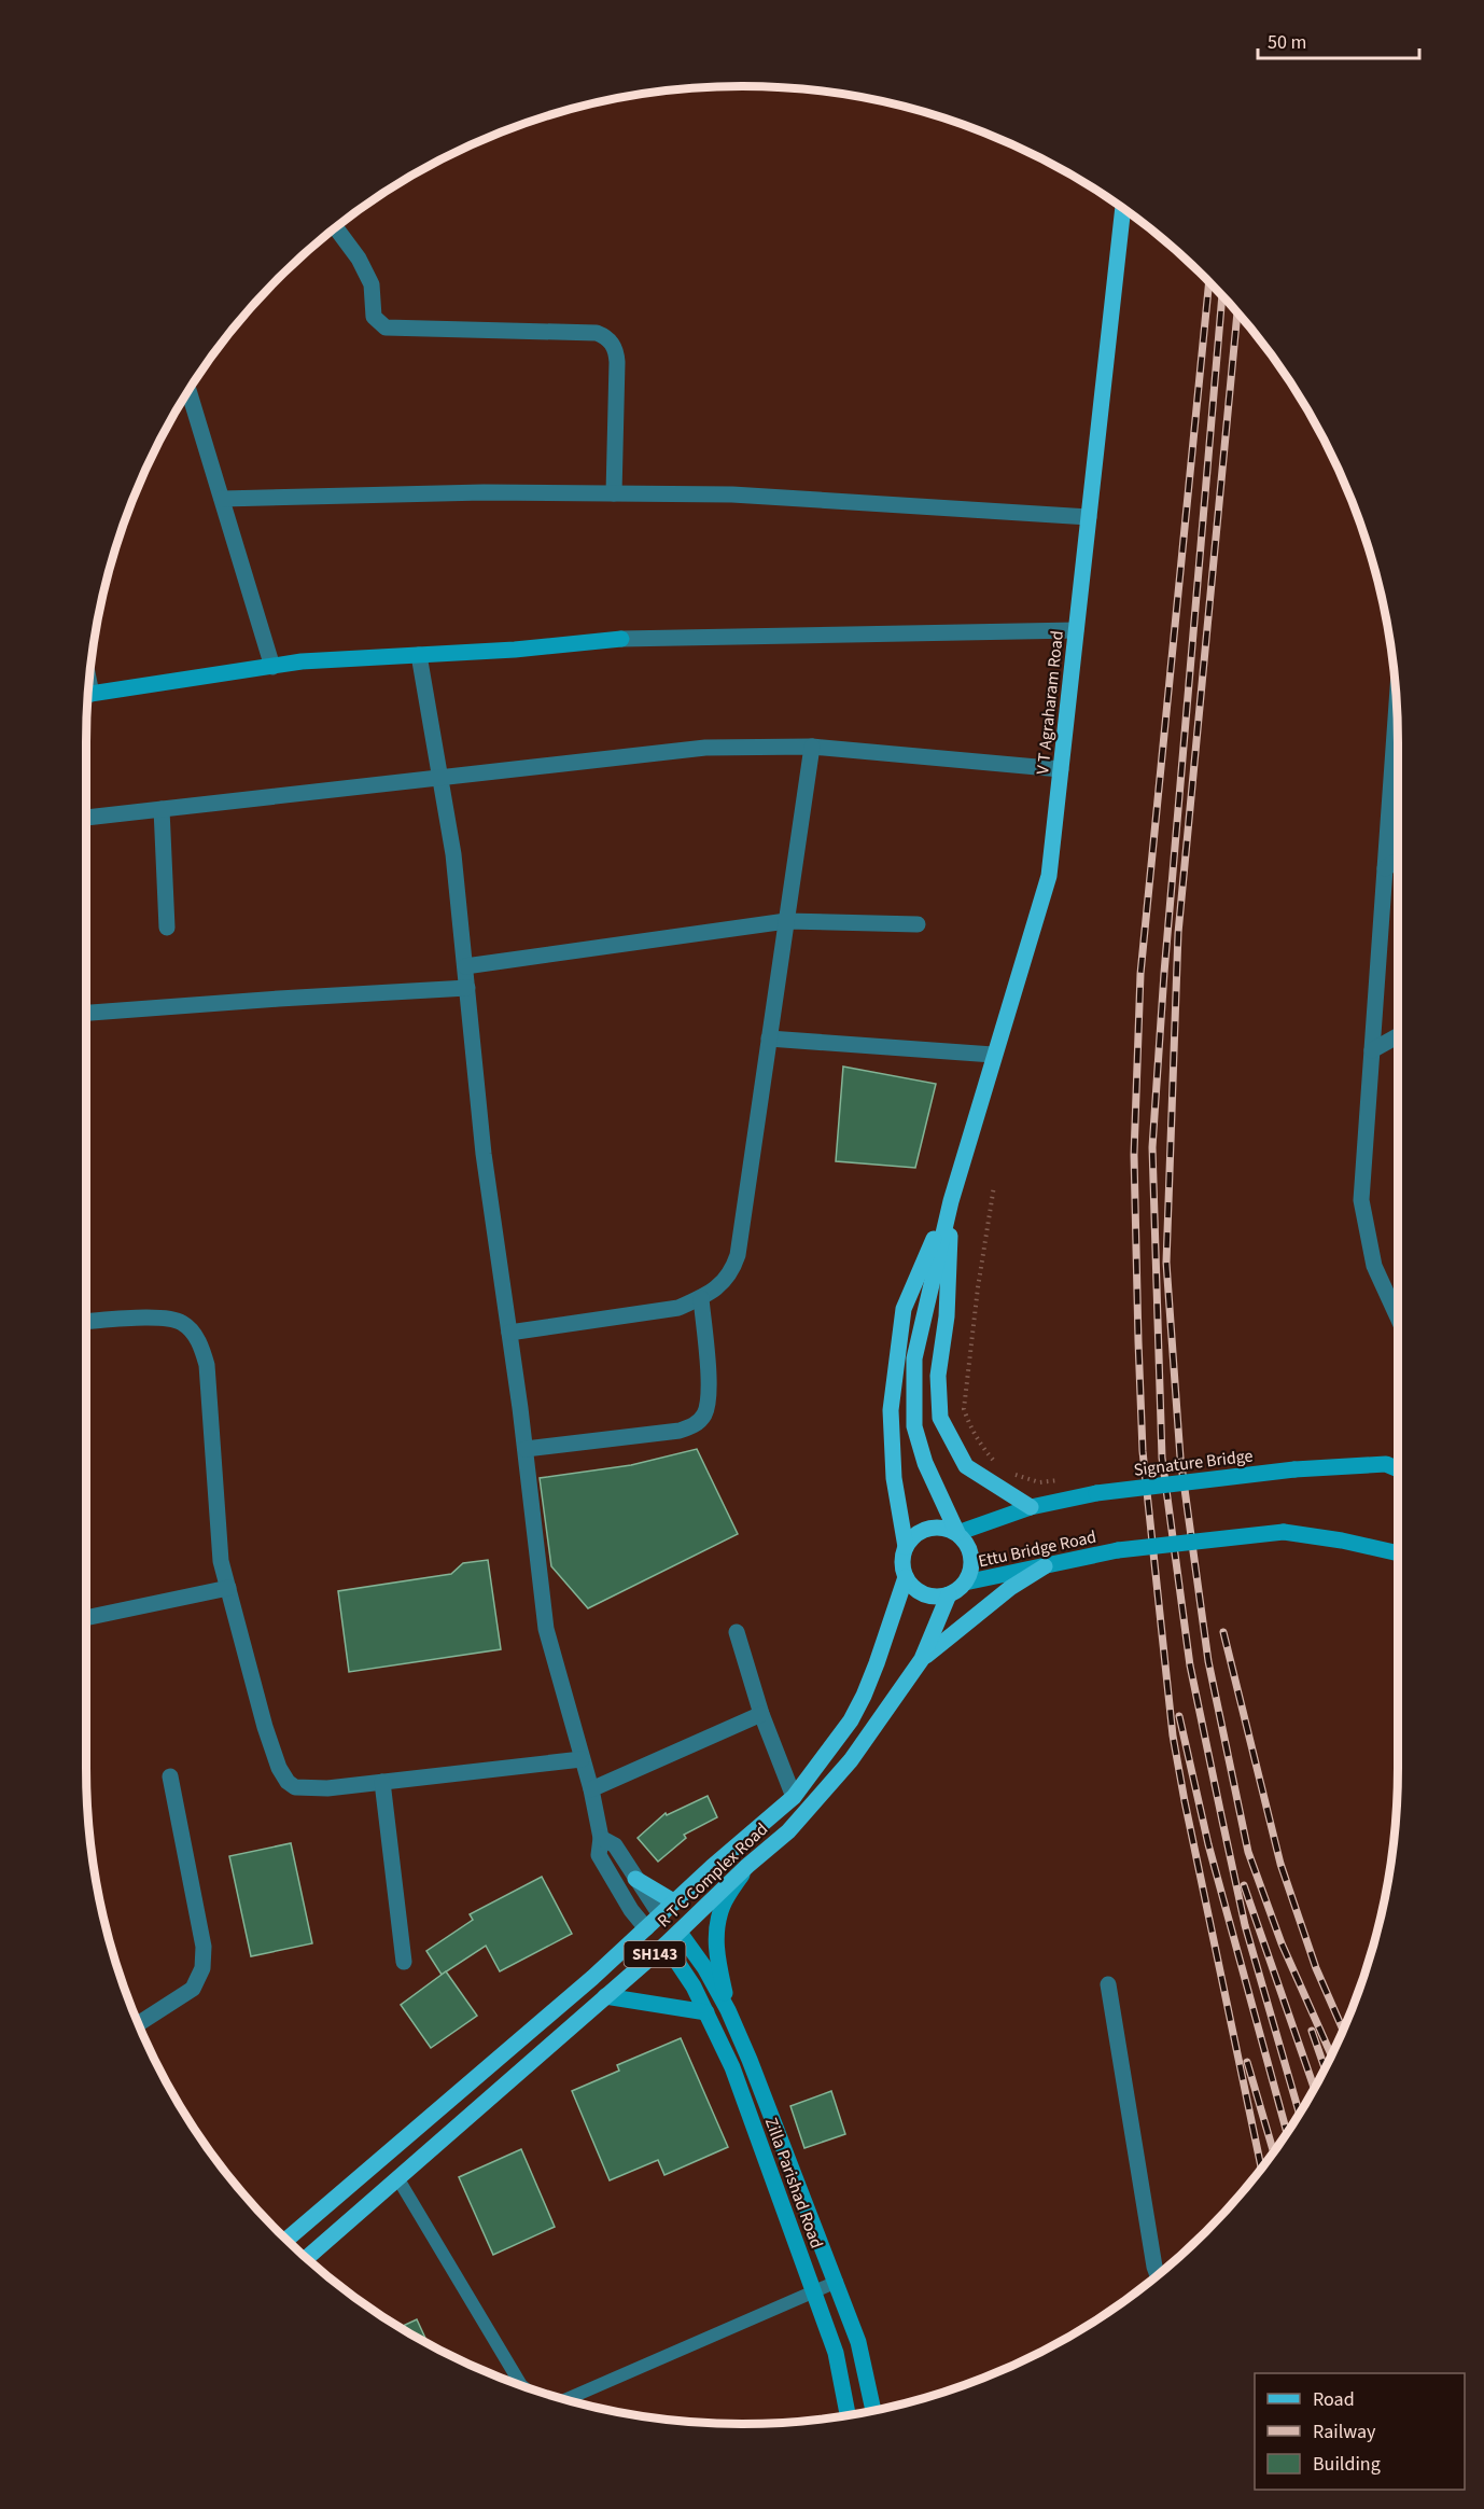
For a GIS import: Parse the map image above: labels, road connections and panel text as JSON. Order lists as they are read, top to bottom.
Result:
{
  "streets": {
    "main road": ["V T Agraharam Road", "R T C Complex Road", "SH143"],
    "street": ["Signature Bridge", "Ettu Bridge Road", "Zilla Parishad Road"]
  },
  "crossings": [
    ["Signature Bridge", "Ettu Bridge Road"],
    ["Signature Bridge", "R T C Complex Road"],
    ["Signature Bridge", "SH143"],
    ["Ettu Bridge Road", "R T C Complex Road"],
    ["Ettu Bridge Road", "SH143"],
    ["R T C Complex Road", "SH143"],
    ["R T C Complex Road", "Zilla Parishad Road"]
  ],
  "legend": ["Road", "Railway", "Building"],
  "scale_bar": "50 m"
}
